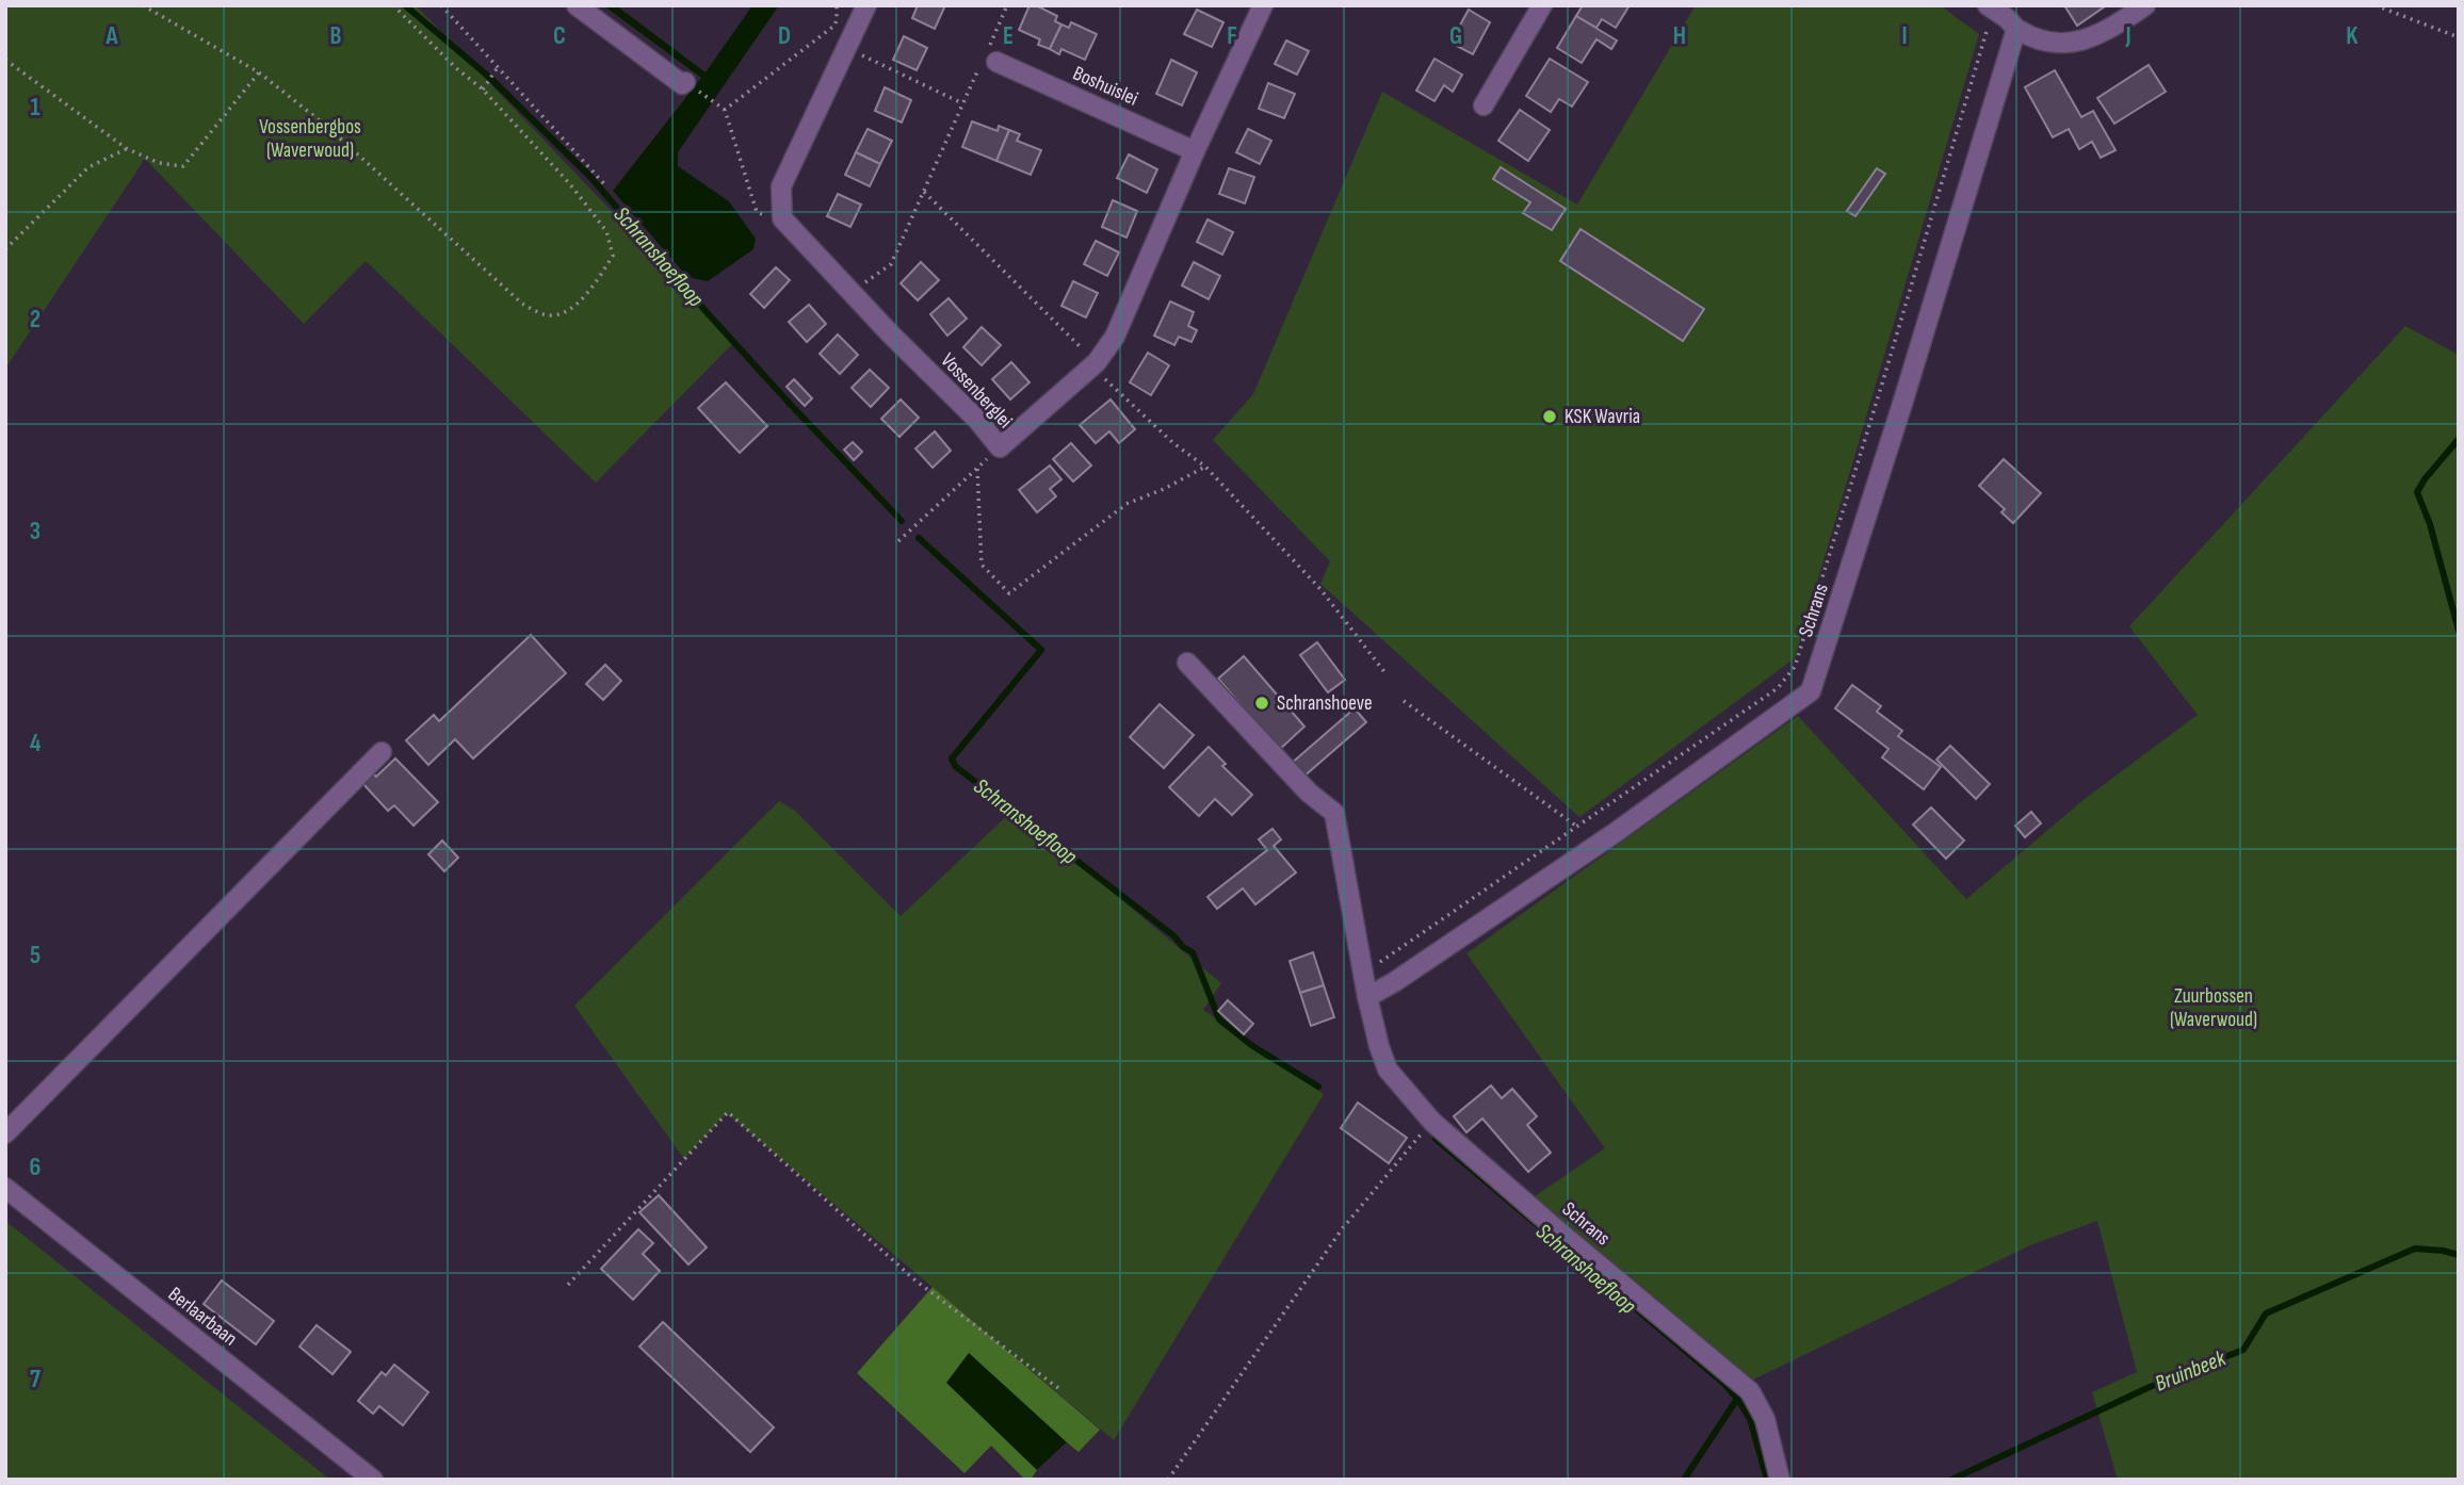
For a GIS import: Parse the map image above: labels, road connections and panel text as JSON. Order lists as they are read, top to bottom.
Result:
{
  "streets": {
    "street": [
      "Boshuislei",
      "Vossenberglei",
      "Schrans",
      "Berlaarbaan"
    ]
  },
  "crossings": [
    ["Boshuislei", "Vossenberglei"]
  ],
  "water": ["Schranshoefloop", "Bruinbeek"],
  "parks": ["Vossenbergbos (Waverwoud)", "Zuurbossen (Waverwoud)"],
  "places": ["KSK Wavria", "Schranshoeve"],
  "grid": {
    "columns": [
      "A",
      "B",
      "C",
      "D",
      "E",
      "F",
      "G",
      "H",
      "I",
      "J",
      "K"
    ],
    "rows": [
      "1",
      "2",
      "3",
      "4",
      "5",
      "6",
      "7"
    ]
  }
}
